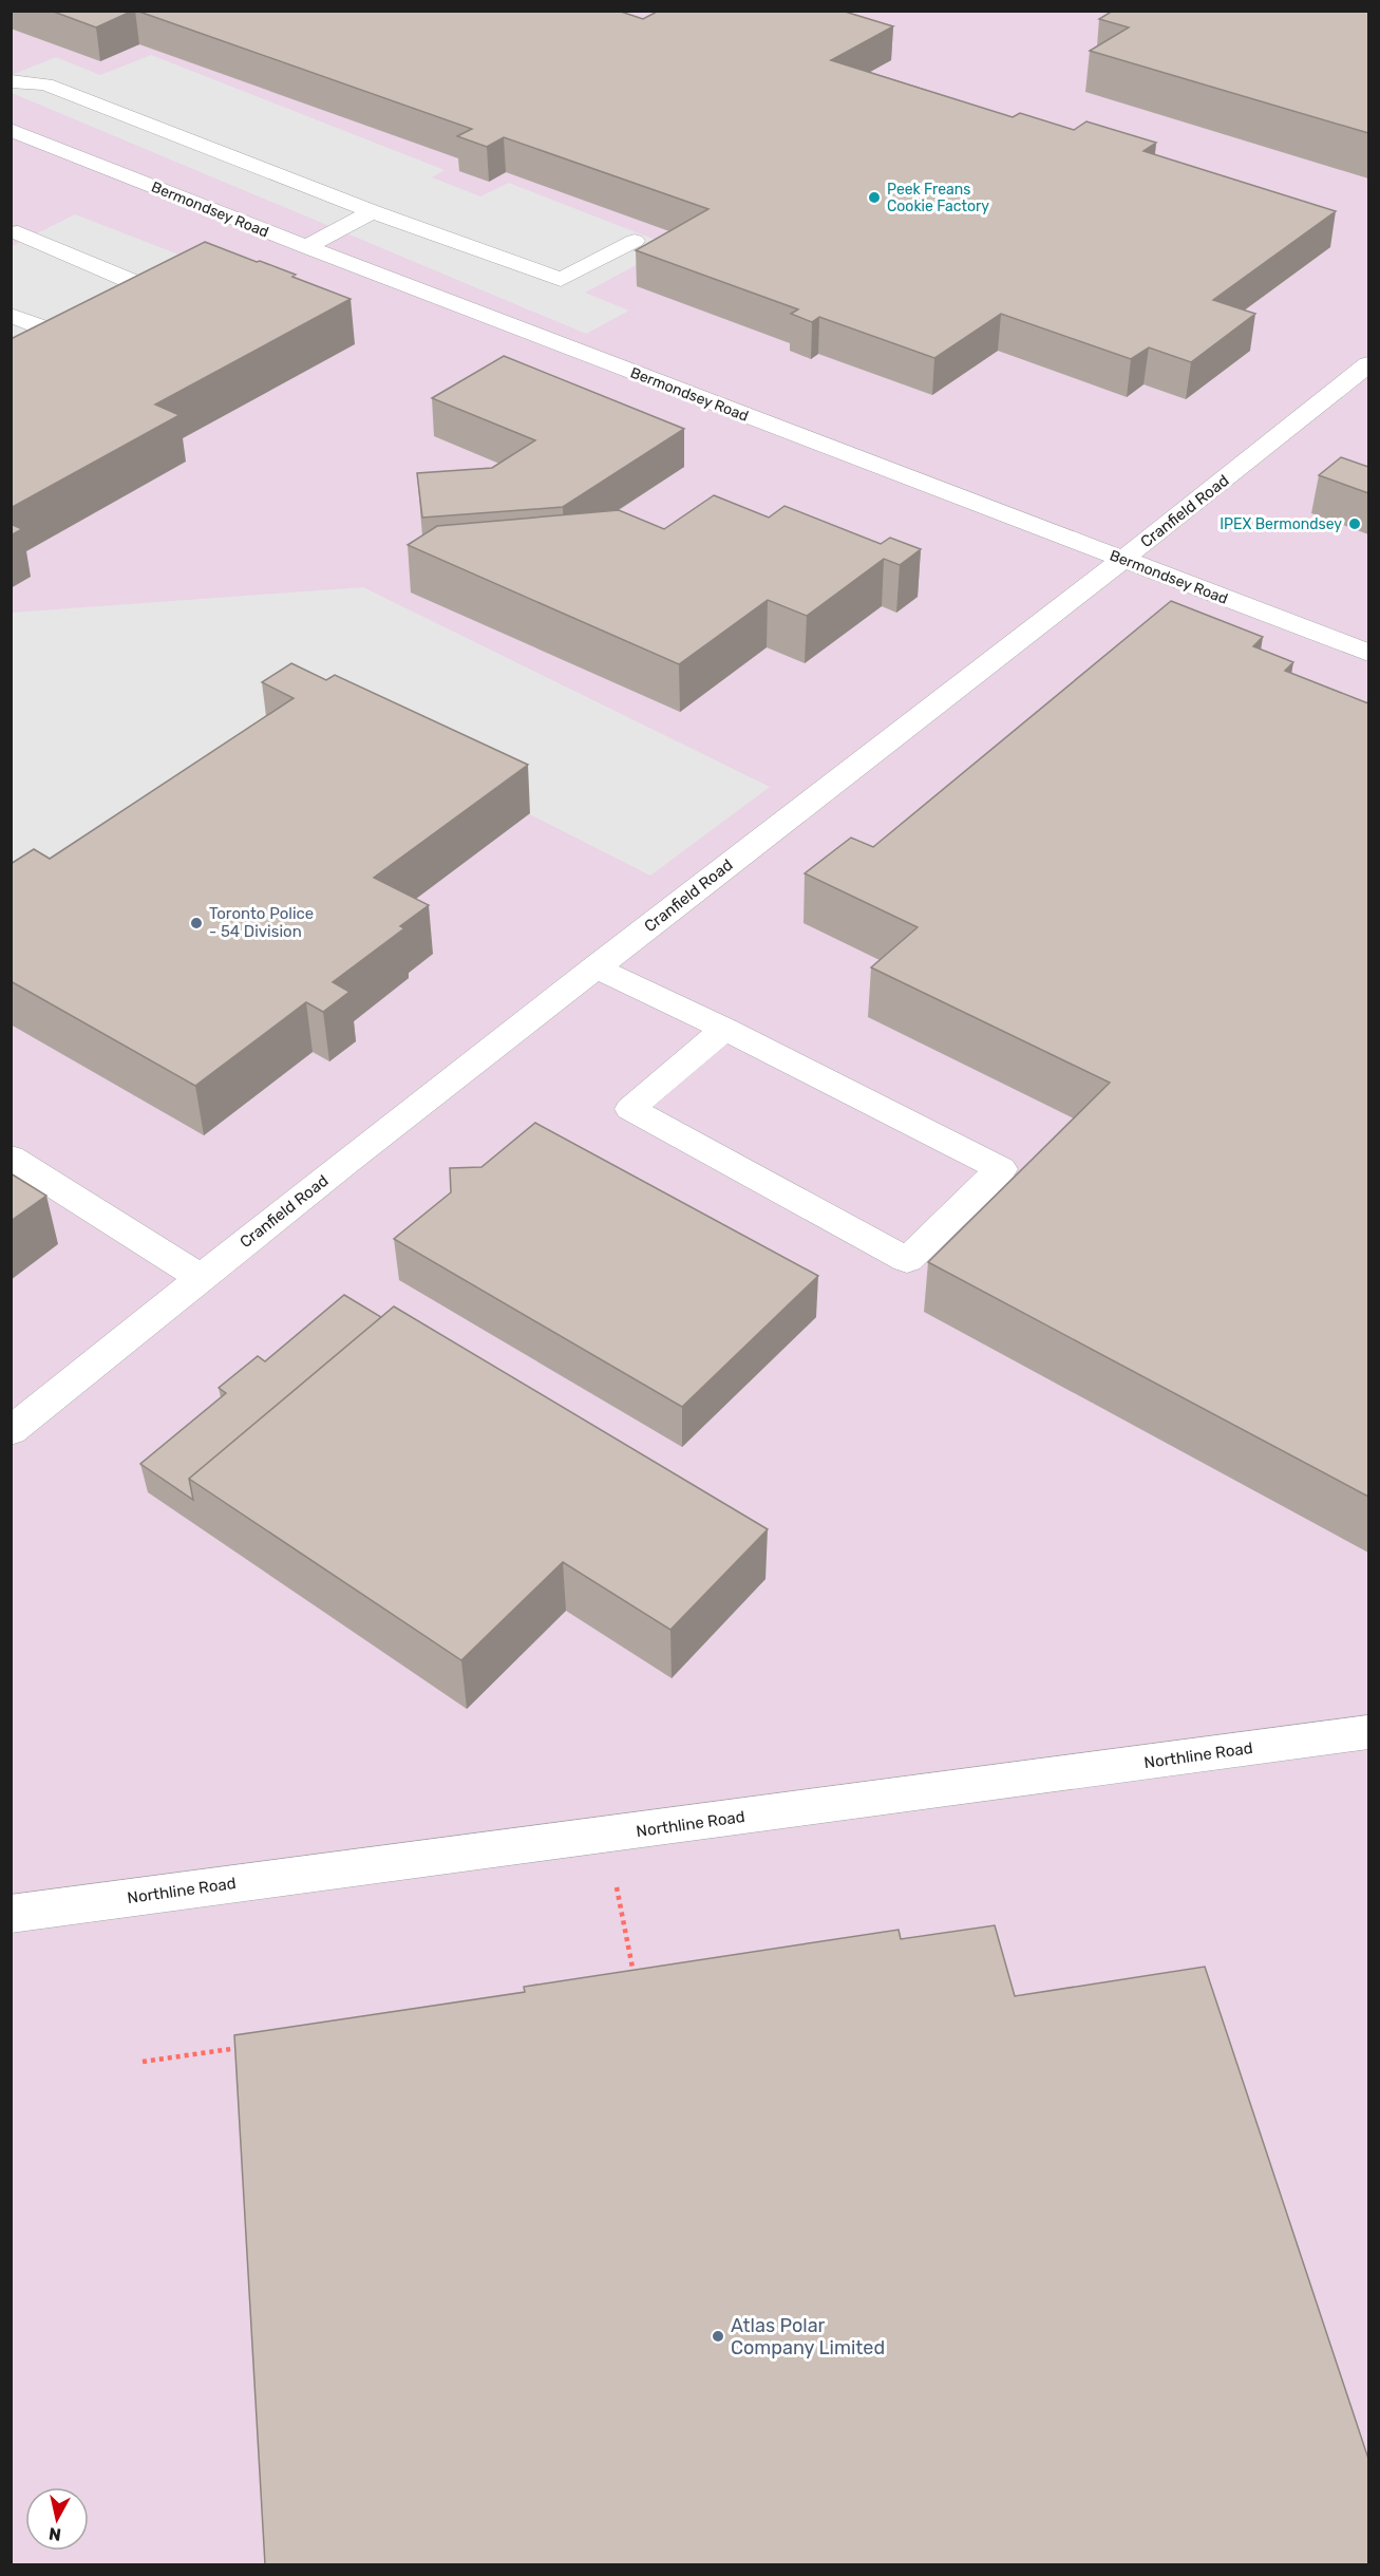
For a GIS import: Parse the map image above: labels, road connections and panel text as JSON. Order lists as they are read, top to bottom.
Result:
{
  "streets": {
    "street": ["Bermondsey Road", "Cranfield Road", "Northline Road"]
  },
  "crossings": [
    ["Bermondsey Road", "Cranfield Road"]
  ],
  "places": [
    "Peek Freans Cookie Factory",
    "IPEX Bermondsey",
    "Toronto Police - 54 Division",
    "Atlas Polar Company Limited"
  ],
  "north": "bottom"
}
